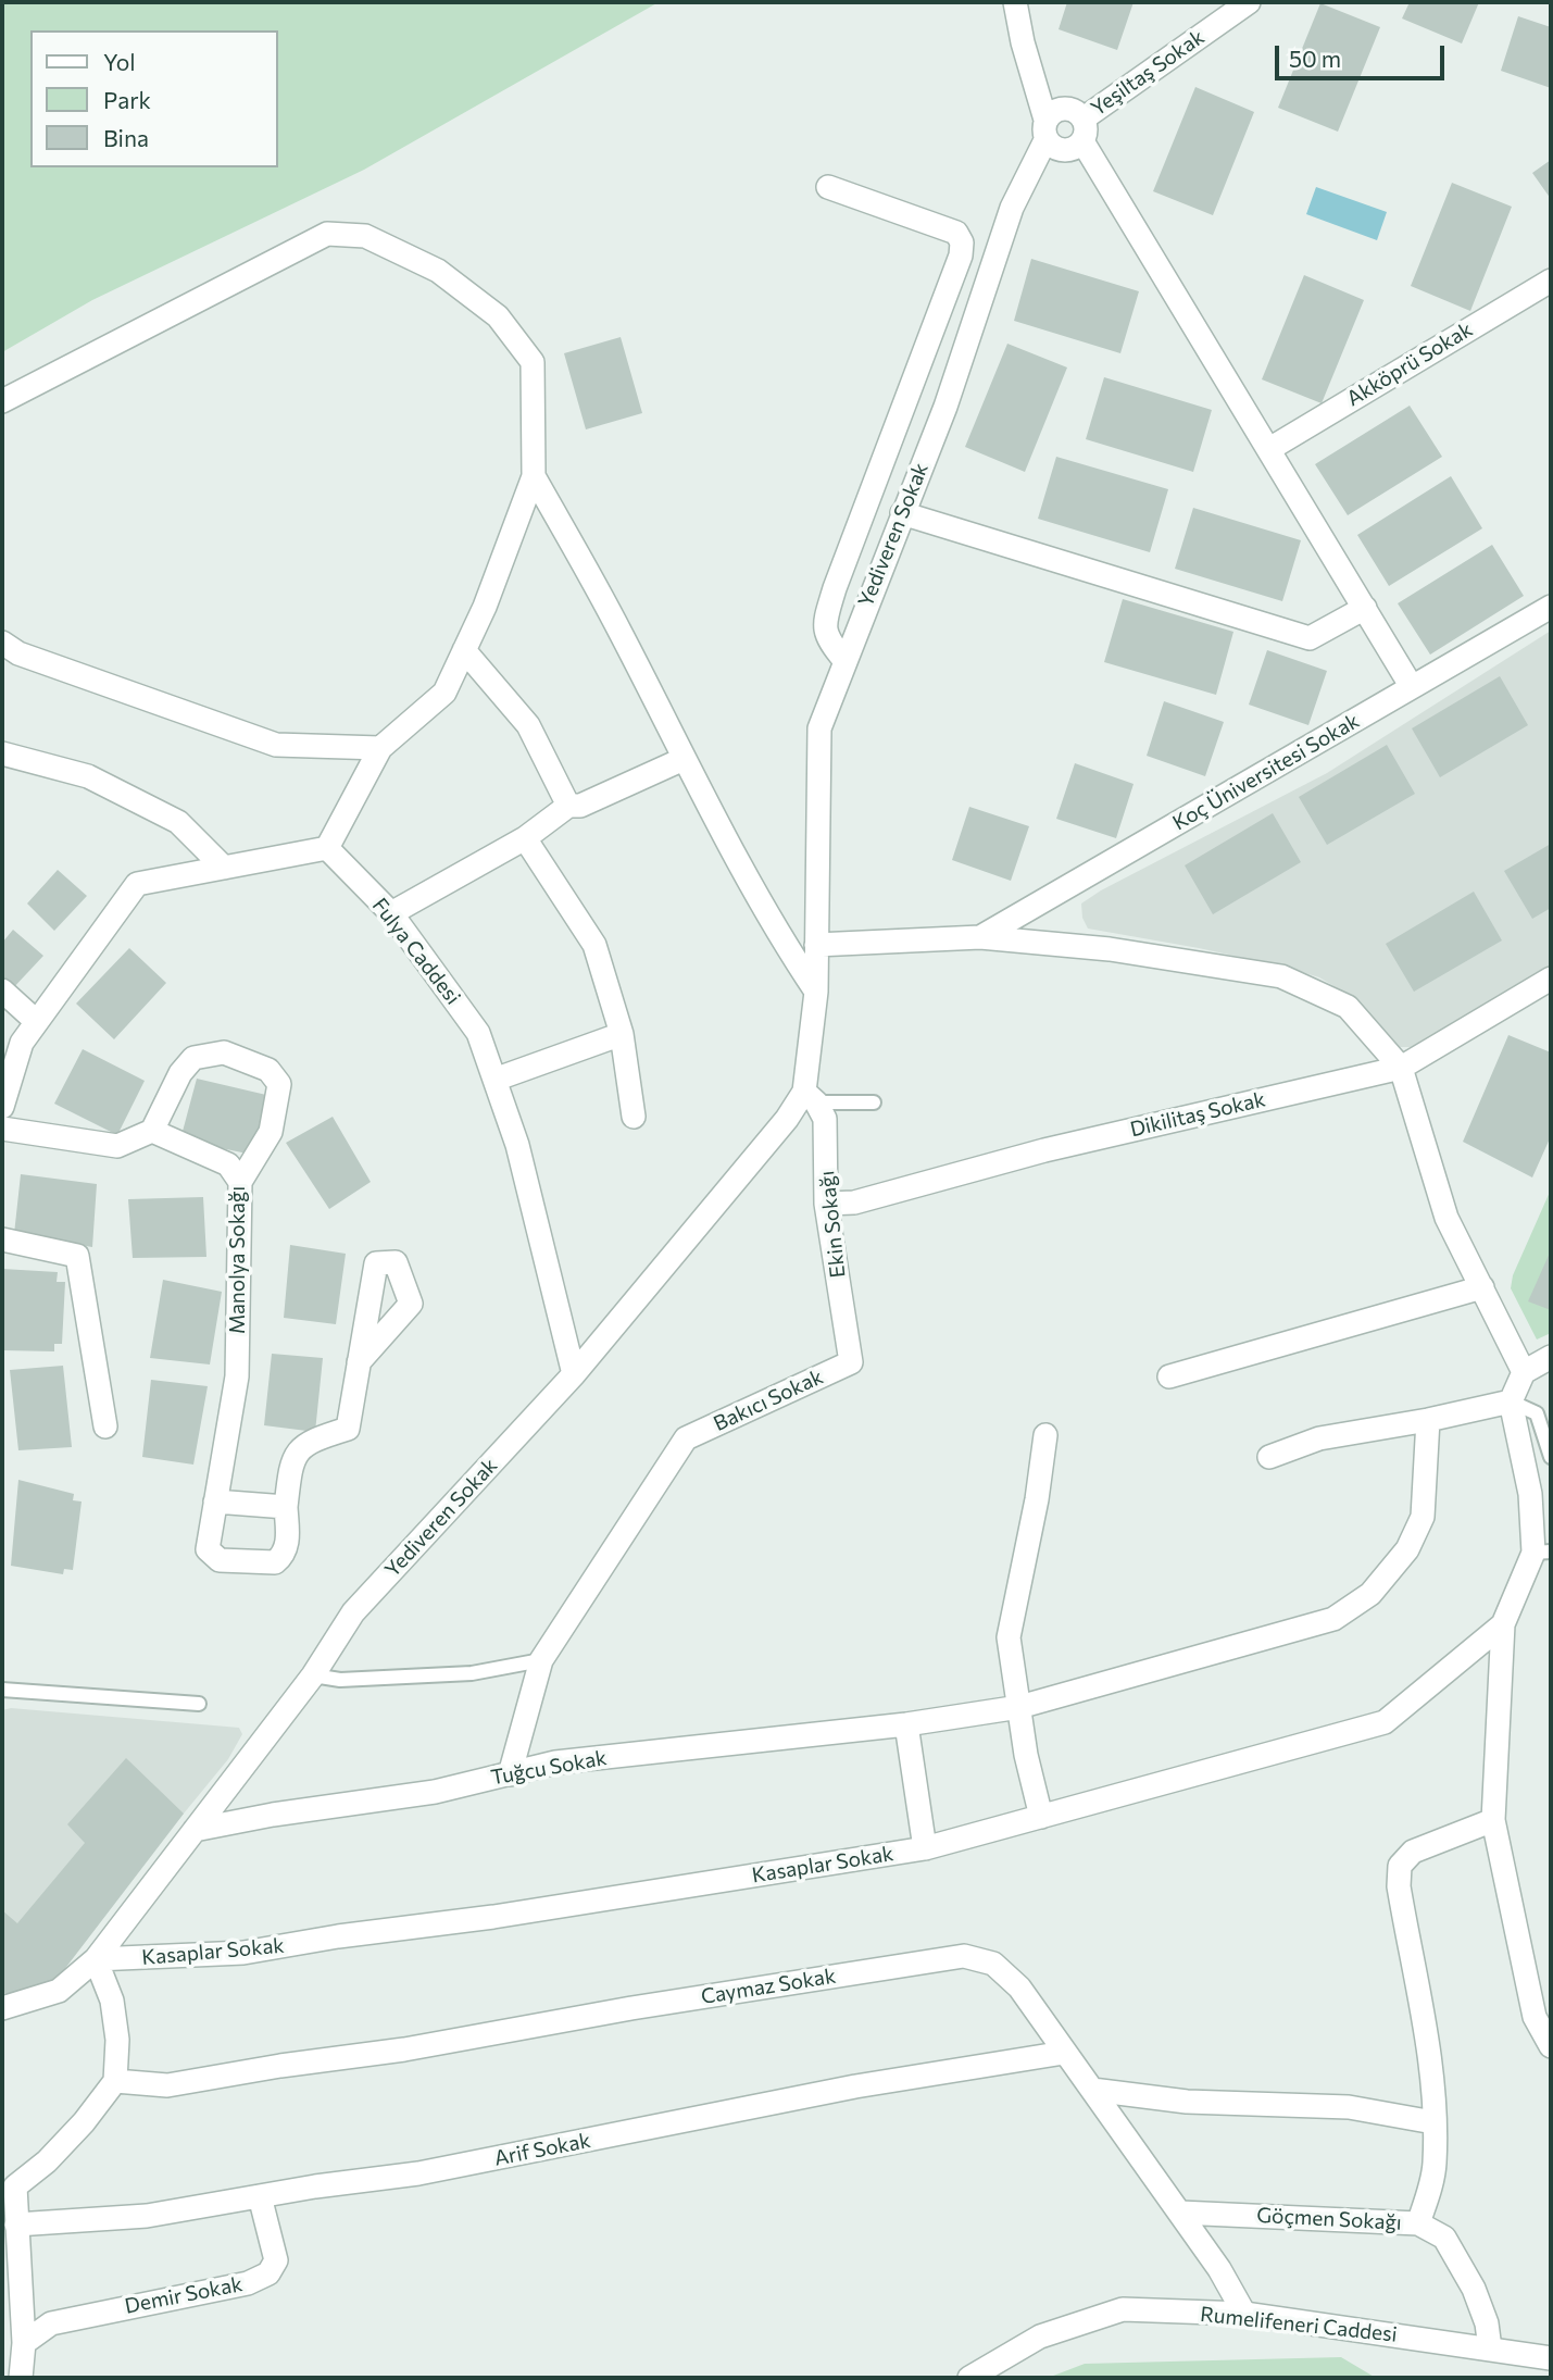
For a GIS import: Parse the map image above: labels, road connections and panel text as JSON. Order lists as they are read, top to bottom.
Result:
{
  "streets": {
    "street": [
      "Yeşiltaş Sokak",
      "Akköprü Sokak",
      "Yediveren Sokak",
      "Koç Üniversitesi Sokak",
      "Fulya Caddesi",
      "Dikilitaş Sokak",
      "Ekin Sokağı",
      "Manolya Sokağı",
      "Bakıcı Sokak",
      "Tuğcu Sokak",
      "Kasaplar Sokak",
      "Caymaz Sokak",
      "Arif Sokak",
      "Göçmen Sokağı",
      "Demir Sokak",
      "Rumelifeneri Caddesi"
    ]
  },
  "crossings": [
    ["Yeşiltaş Sokak", "Yediveren Sokak"],
    ["Yediveren Sokak", "Fulya Caddesi"],
    ["Yediveren Sokak", "Ekin Sokağı"],
    ["Yediveren Sokak", "Tuğcu Sokak"],
    ["Yediveren Sokak", "Kasaplar Sokak"],
    ["Dikilitaş Sokak", "Ekin Sokağı"],
    ["Ekin Sokağı", "Bakıcı Sokak"],
    ["Caymaz Sokak", "Arif Sokak"],
    ["Caymaz Sokak", "Göçmen Sokağı"],
    ["Caymaz Sokak", "Rumelifeneri Caddesi"],
    ["Arif Sokak", "Demir Sokak"],
    ["Göçmen Sokağı", "Rumelifeneri Caddesi"]
  ],
  "legend": ["Yol", "Park", "Bina"],
  "scale_bar": "50 m"
}
